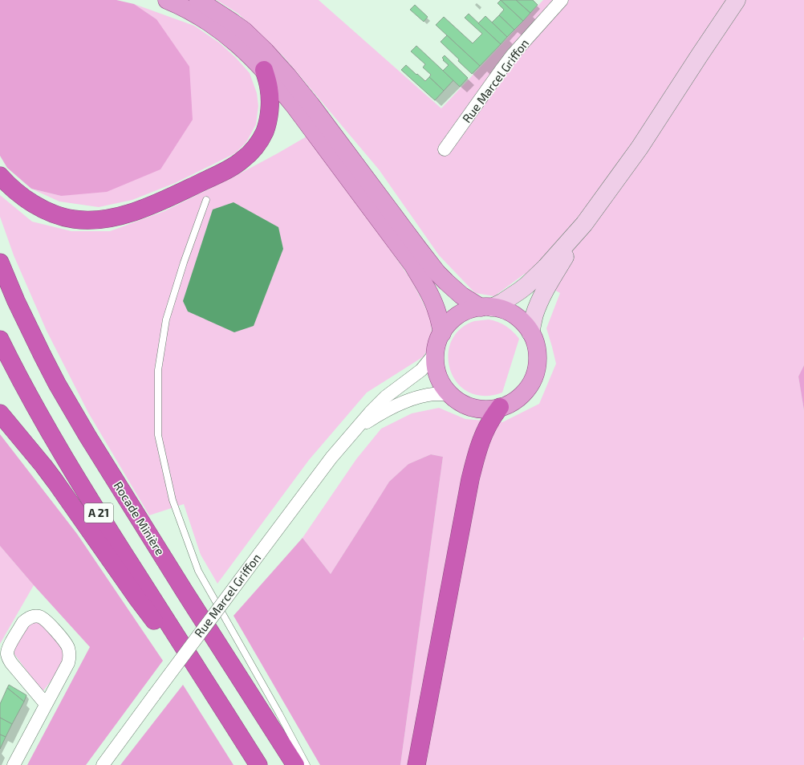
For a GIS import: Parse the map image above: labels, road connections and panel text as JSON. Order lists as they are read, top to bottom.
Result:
{
  "streets": {
    "highway": ["A 21", "Rocade Minière"],
    "street": ["Rue Marcel Griffon"]
  }
}
